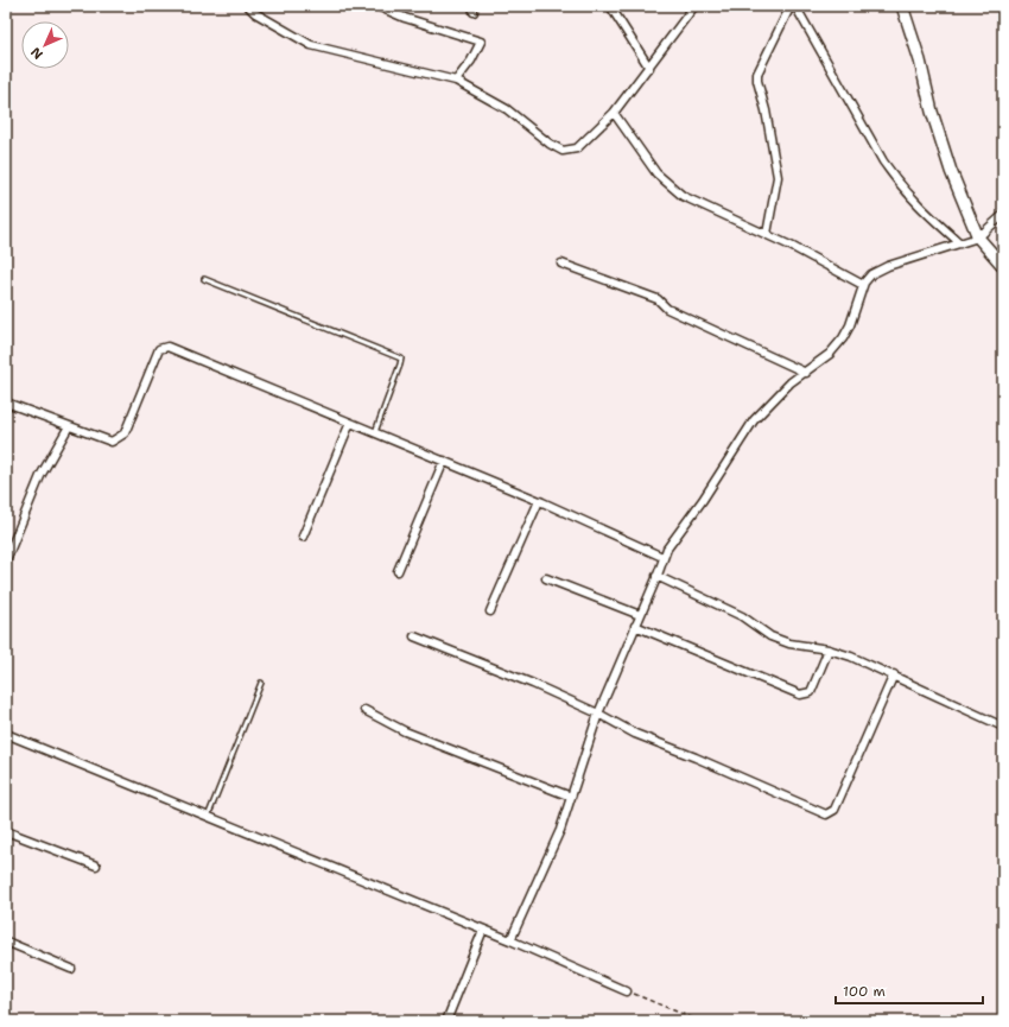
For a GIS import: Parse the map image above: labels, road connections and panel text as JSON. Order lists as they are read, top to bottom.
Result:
{
  "scale_bar": "100 m",
  "north": "bottom left"
}
